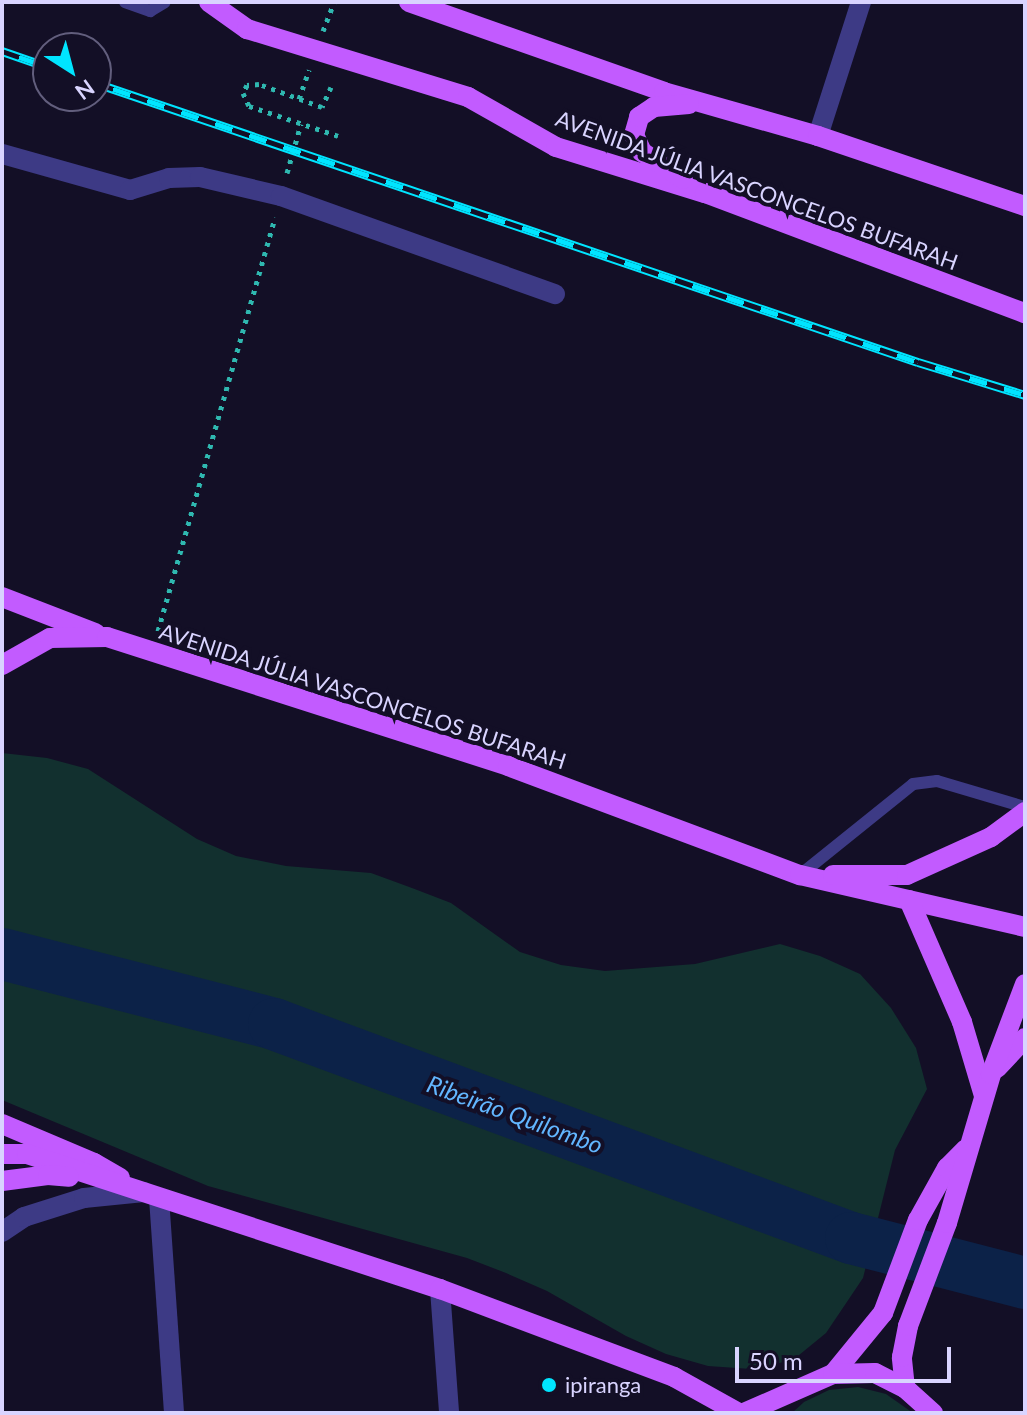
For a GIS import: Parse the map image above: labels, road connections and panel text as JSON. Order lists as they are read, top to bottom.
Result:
{
  "streets": {
    "main road": ["AVENIDA JÚLIA VASCONCELOS BUFARAH"]
  },
  "water": ["Ribeirão Quilombo"],
  "places": ["ipiranga"],
  "scale_bar": "50 m",
  "north": "bottom right"
}
